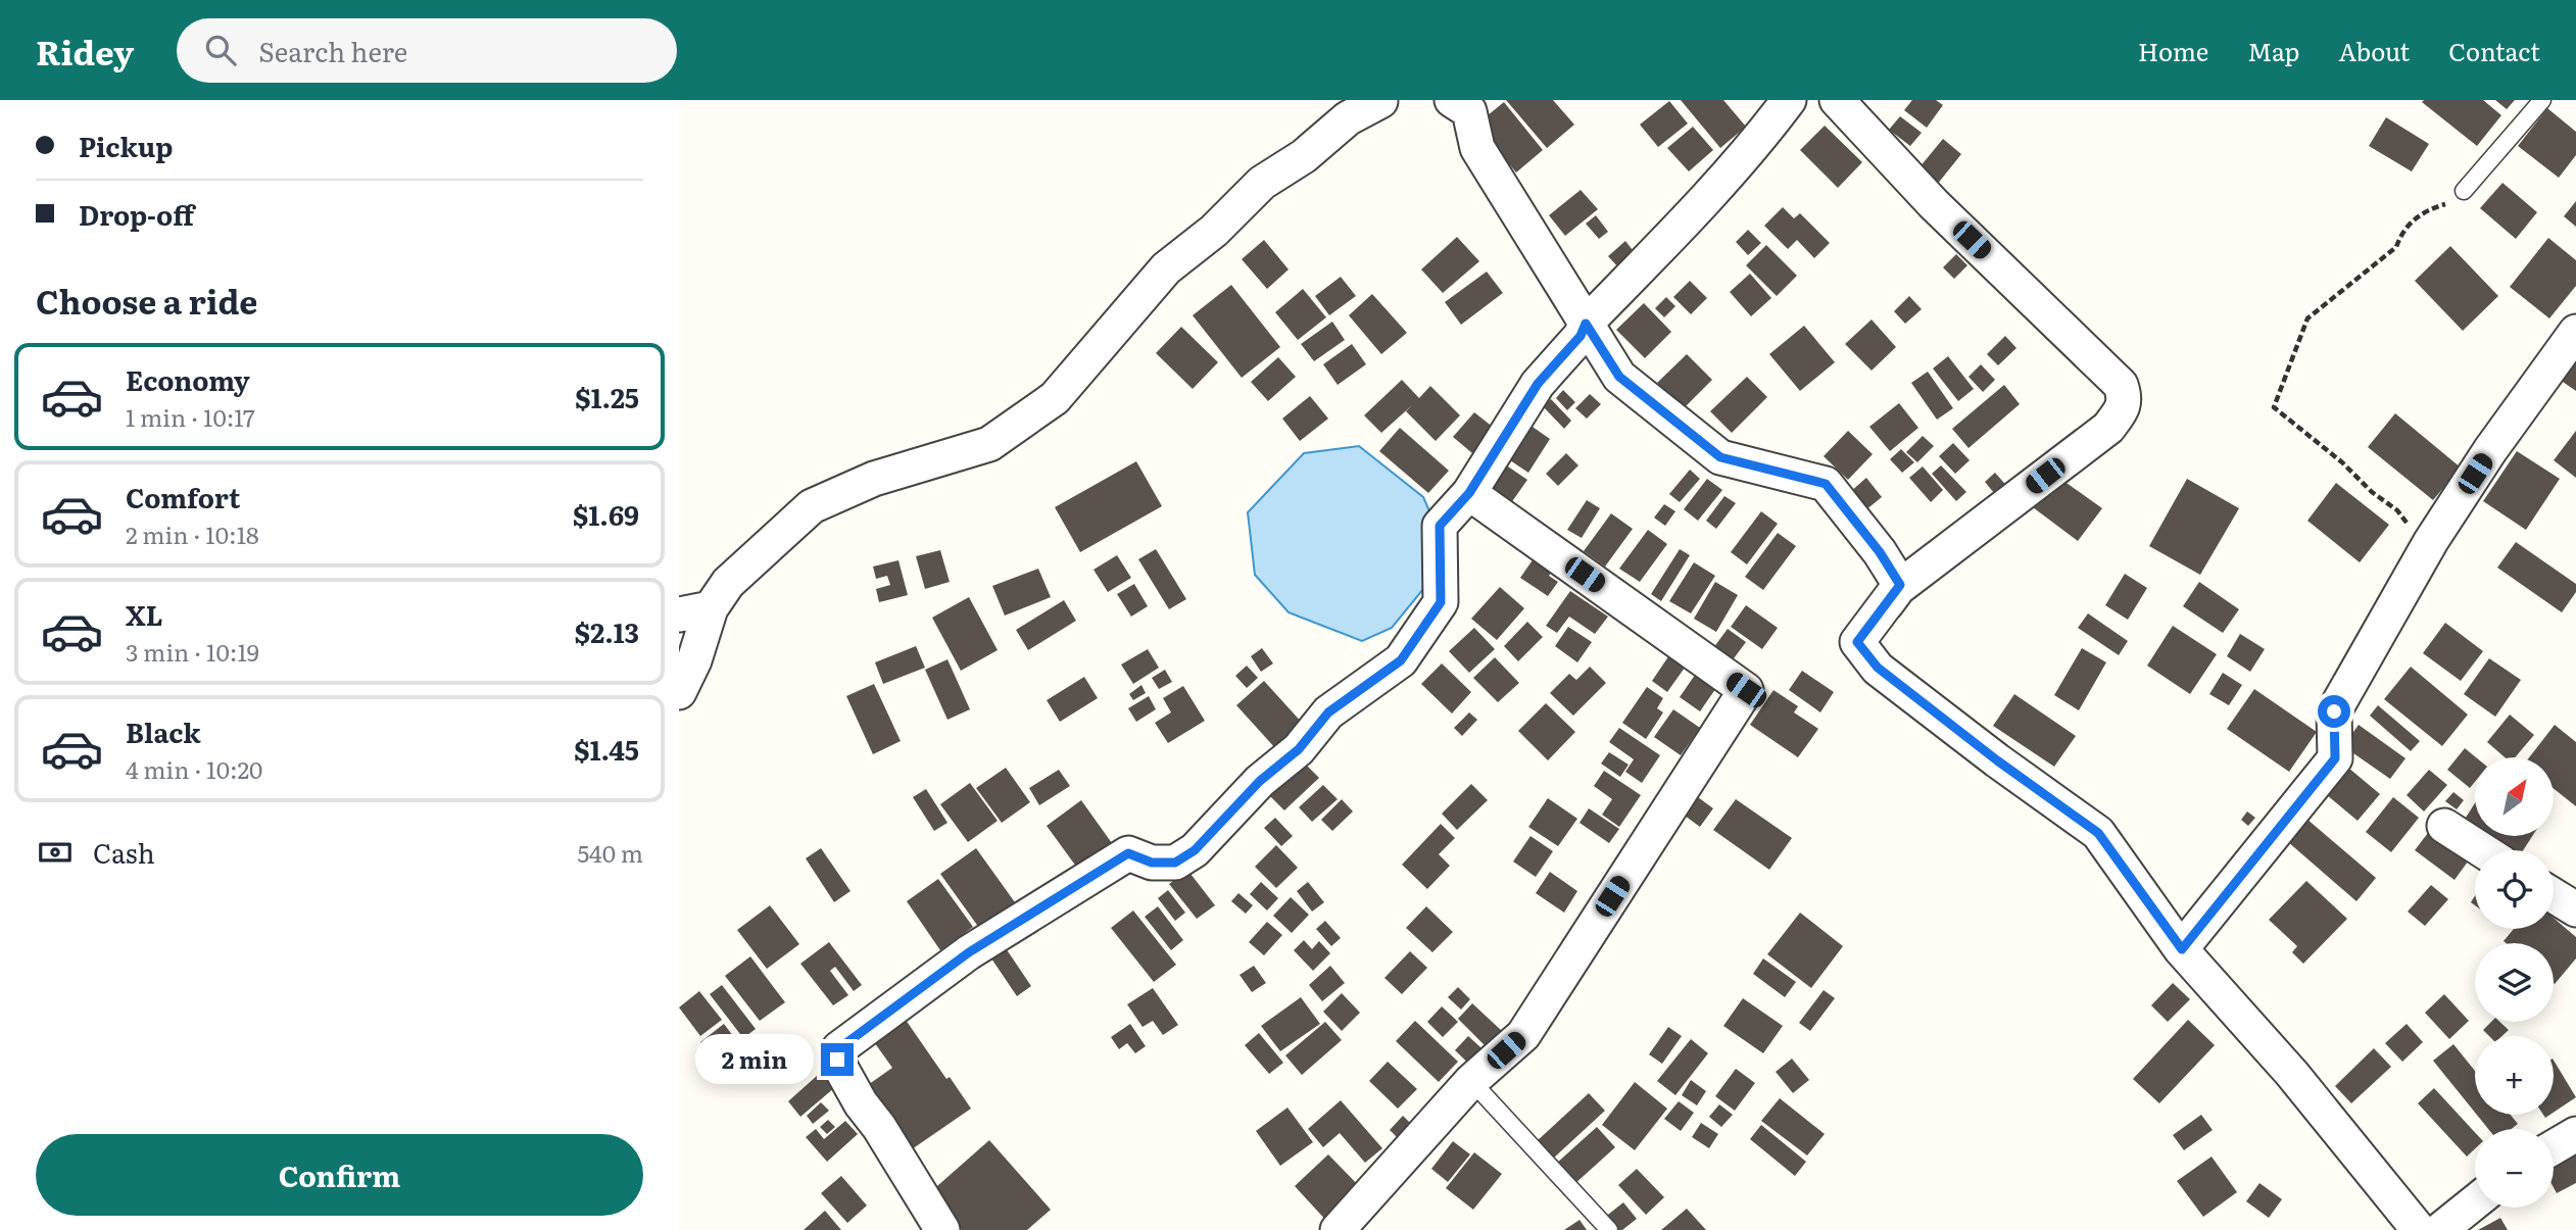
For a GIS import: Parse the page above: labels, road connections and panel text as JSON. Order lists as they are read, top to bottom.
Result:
{
  "north": "top right",
  "page": {
    "header": "Ridey",
    "search": "Search here",
    "nav": [
      "Home",
      "Map",
      "About",
      "Contact"
    ],
    "banner": ["Pickup", "Drop-off"],
    "heading": "Choose a ride",
    "list": [
      {
        "name": "Economy",
        "note": "1 min · 10:17",
        "value": "$1.25"
      },
      {
        "name": "Comfort",
        "note": "2 min · 10:18",
        "value": "$1.69"
      },
      {
        "name": "XL",
        "note": "3 min · 10:19",
        "value": "$2.13"
      },
      {
        "name": "Black",
        "note": "4 min · 10:20",
        "value": "$1.45"
      }
    ],
    "map_buttons": ["+", "−"],
    "pay": ["Cash", "540 m"],
    "bubble": "2 min",
    "buttons": "Confirm"
  }
}
